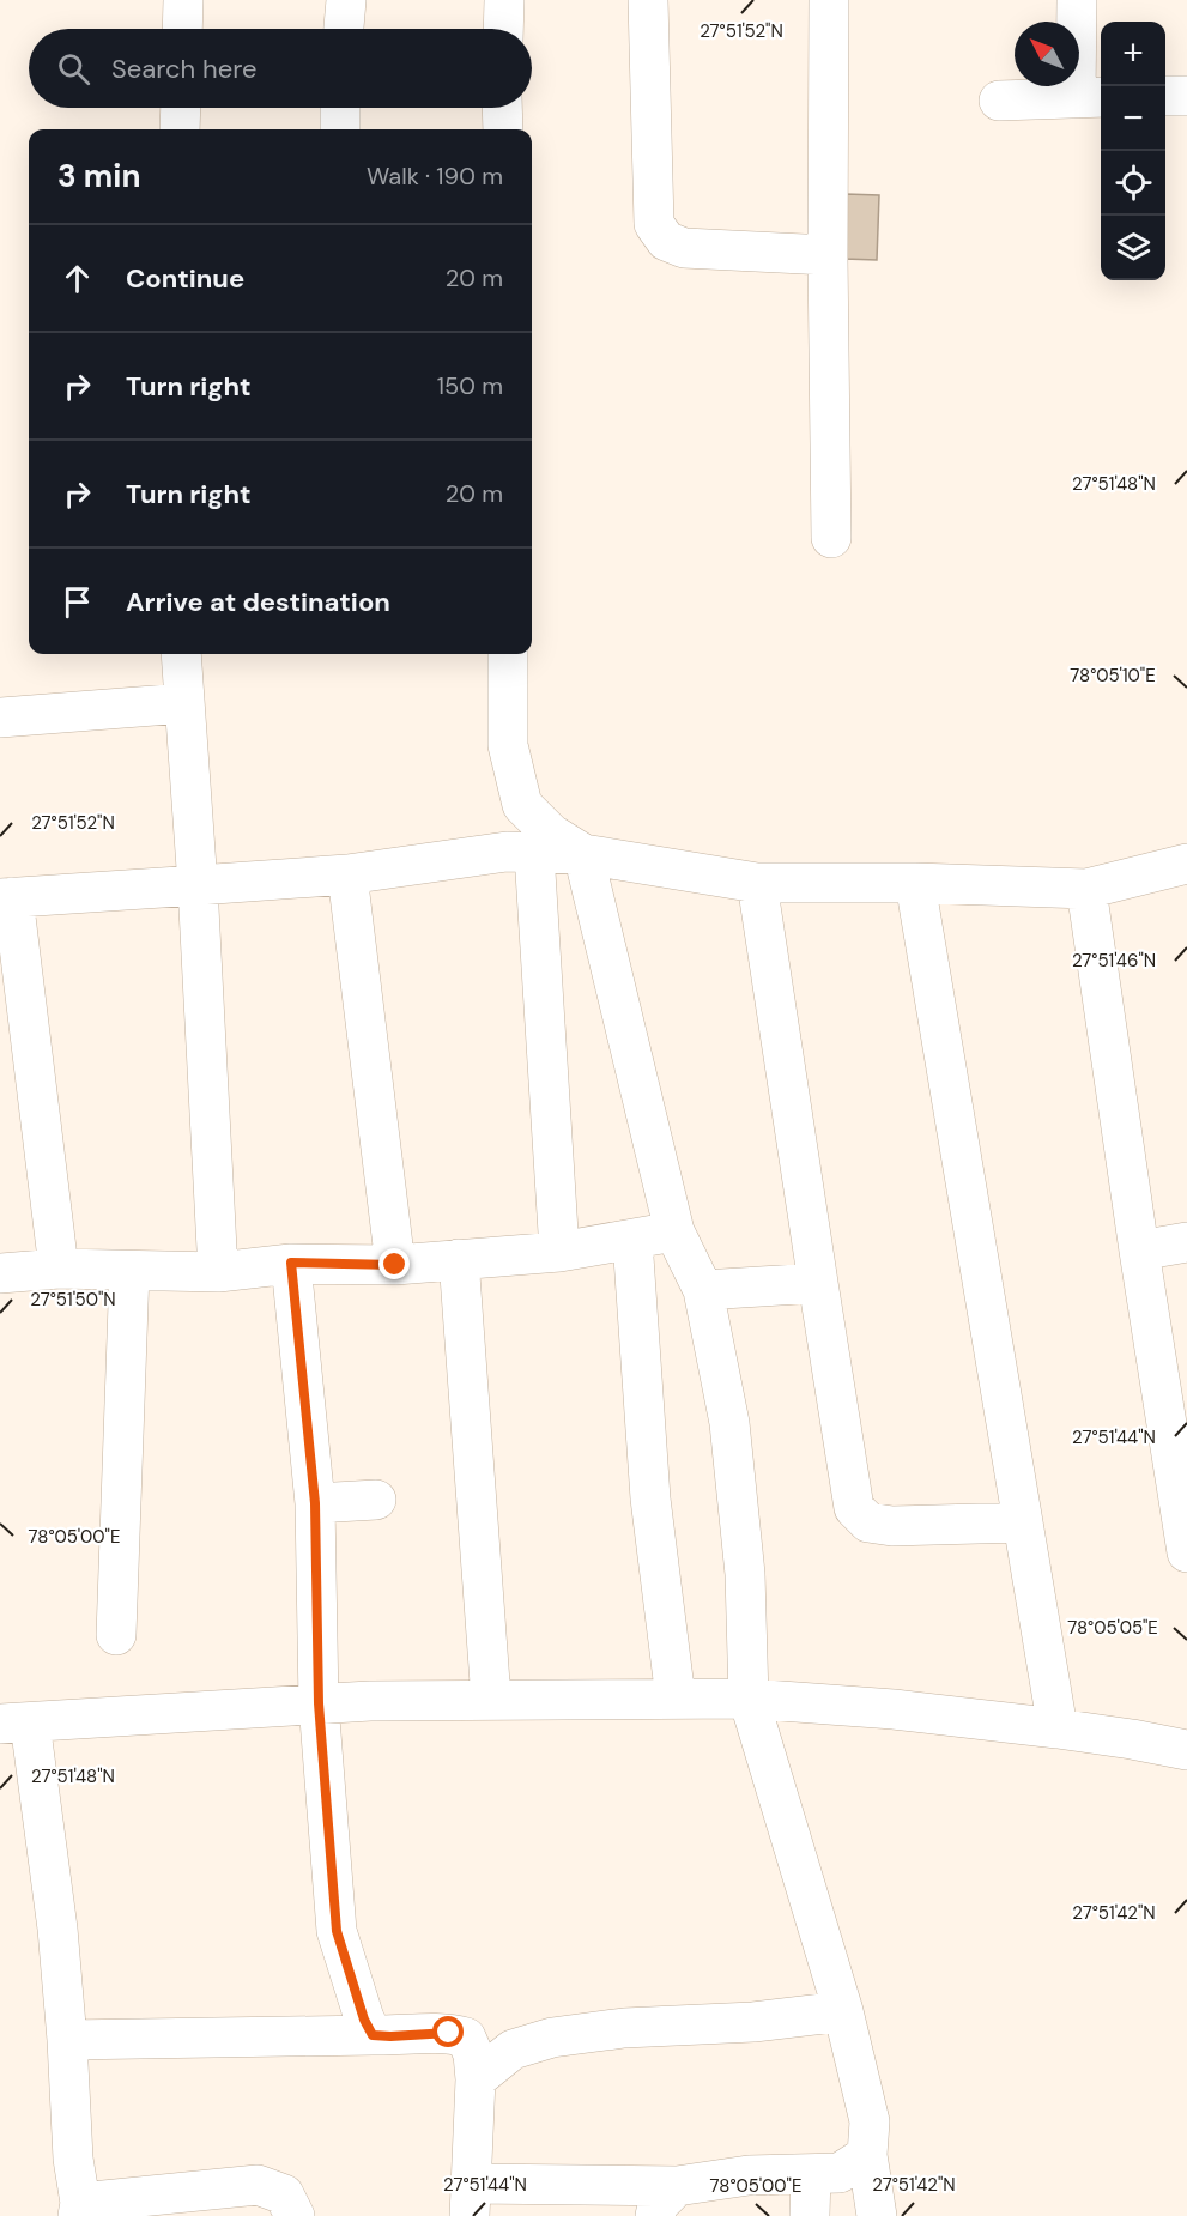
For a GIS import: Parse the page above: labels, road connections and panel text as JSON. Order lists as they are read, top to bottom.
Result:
{
  "north": "top left",
  "page": {
    "map_buttons": ["+", "−"],
    "search": "Search here",
    "heading": ["3 min", "Walk · 190 m"],
    "list": [
      ["Continue", "20 m"],
      ["Turn right", "150 m"],
      ["Turn right", "20 m"],
      "Arrive at destination"
    ]
  },
  "coordinates": [
    "27°51'52\"N",
    "27°51'48\"N",
    "78°05'10\"E",
    "27°51'46\"N",
    "27°51'50\"N",
    "27°51'44\"N",
    "78°05'00\"E",
    "78°05'05\"E",
    "27°51'42\"N"
  ]
}
